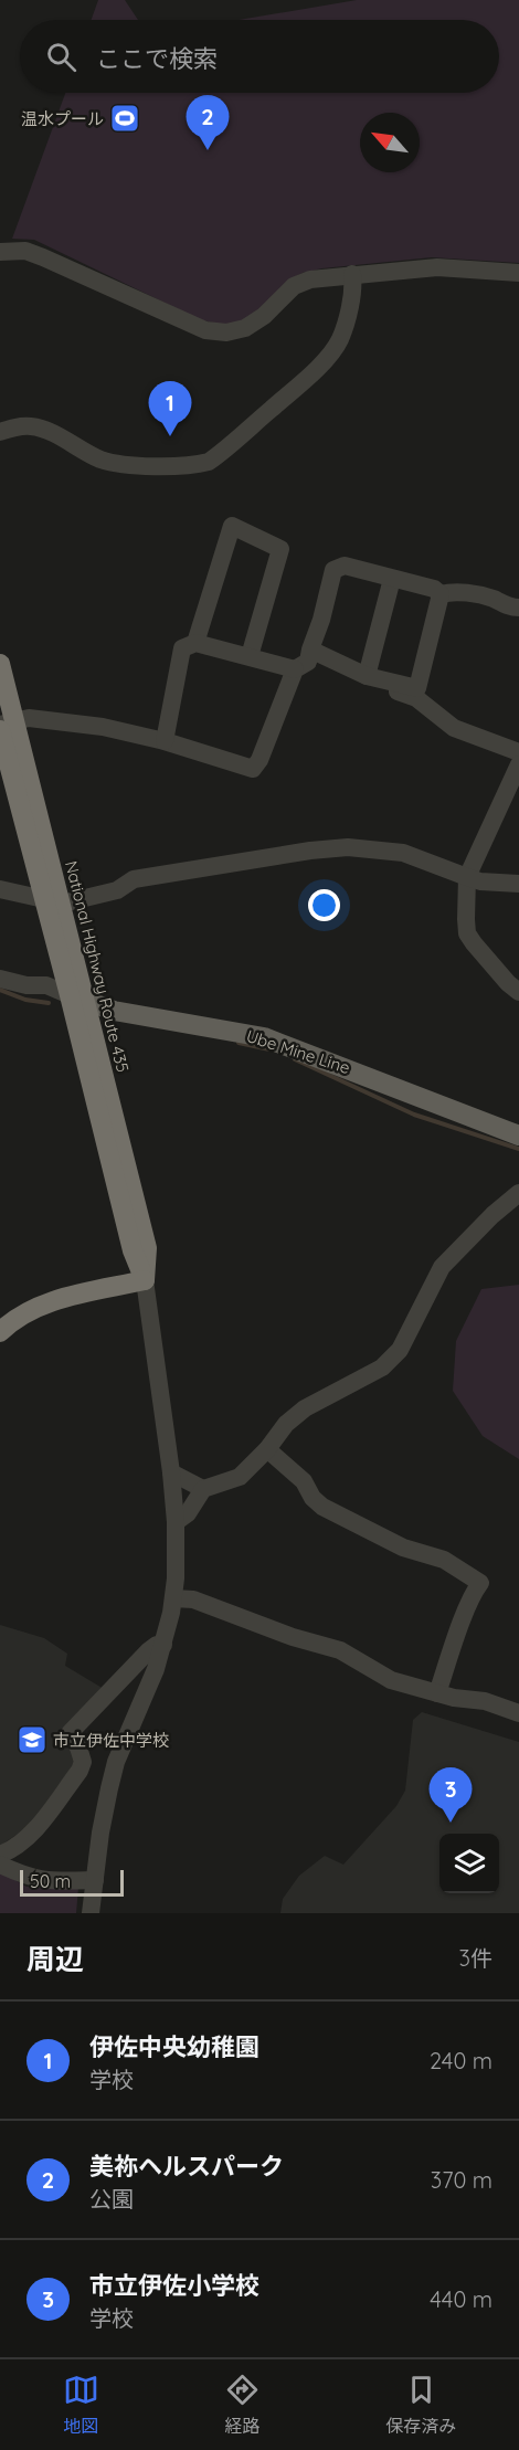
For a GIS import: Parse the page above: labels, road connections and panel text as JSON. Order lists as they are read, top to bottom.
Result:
{
  "streets": {
    "highway": ["National Highway Route 435"],
    "main road": ["Ube Mine Line"]
  },
  "crossings": [
    ["National Highway Route 435", "Ube Mine Line"]
  ],
  "places": {
    "sports": ["温水プール"],
    "school or university": ["市立伊佐中学校"]
  },
  "scale_bar": "50 m",
  "north": "top left",
  "page": {
    "search": "ここで検索",
    "pins": ["2", "1", "3"],
    "scale": "50 m",
    "heading": ["周辺", "3件"],
    "list": [
      {
        "mark": "1",
        "name": "伊佐中央幼稚園",
        "note": "学校",
        "value": "240 m"
      },
      {
        "mark": "2",
        "name": "美祢ヘルスパーク",
        "note": "公園",
        "value": "370 m"
      },
      {
        "mark": "3",
        "name": "市立伊佐小学校",
        "note": "学校",
        "value": "440 m"
      }
    ],
    "nav": ["地図", "経路", "保存済み"]
  }
}
